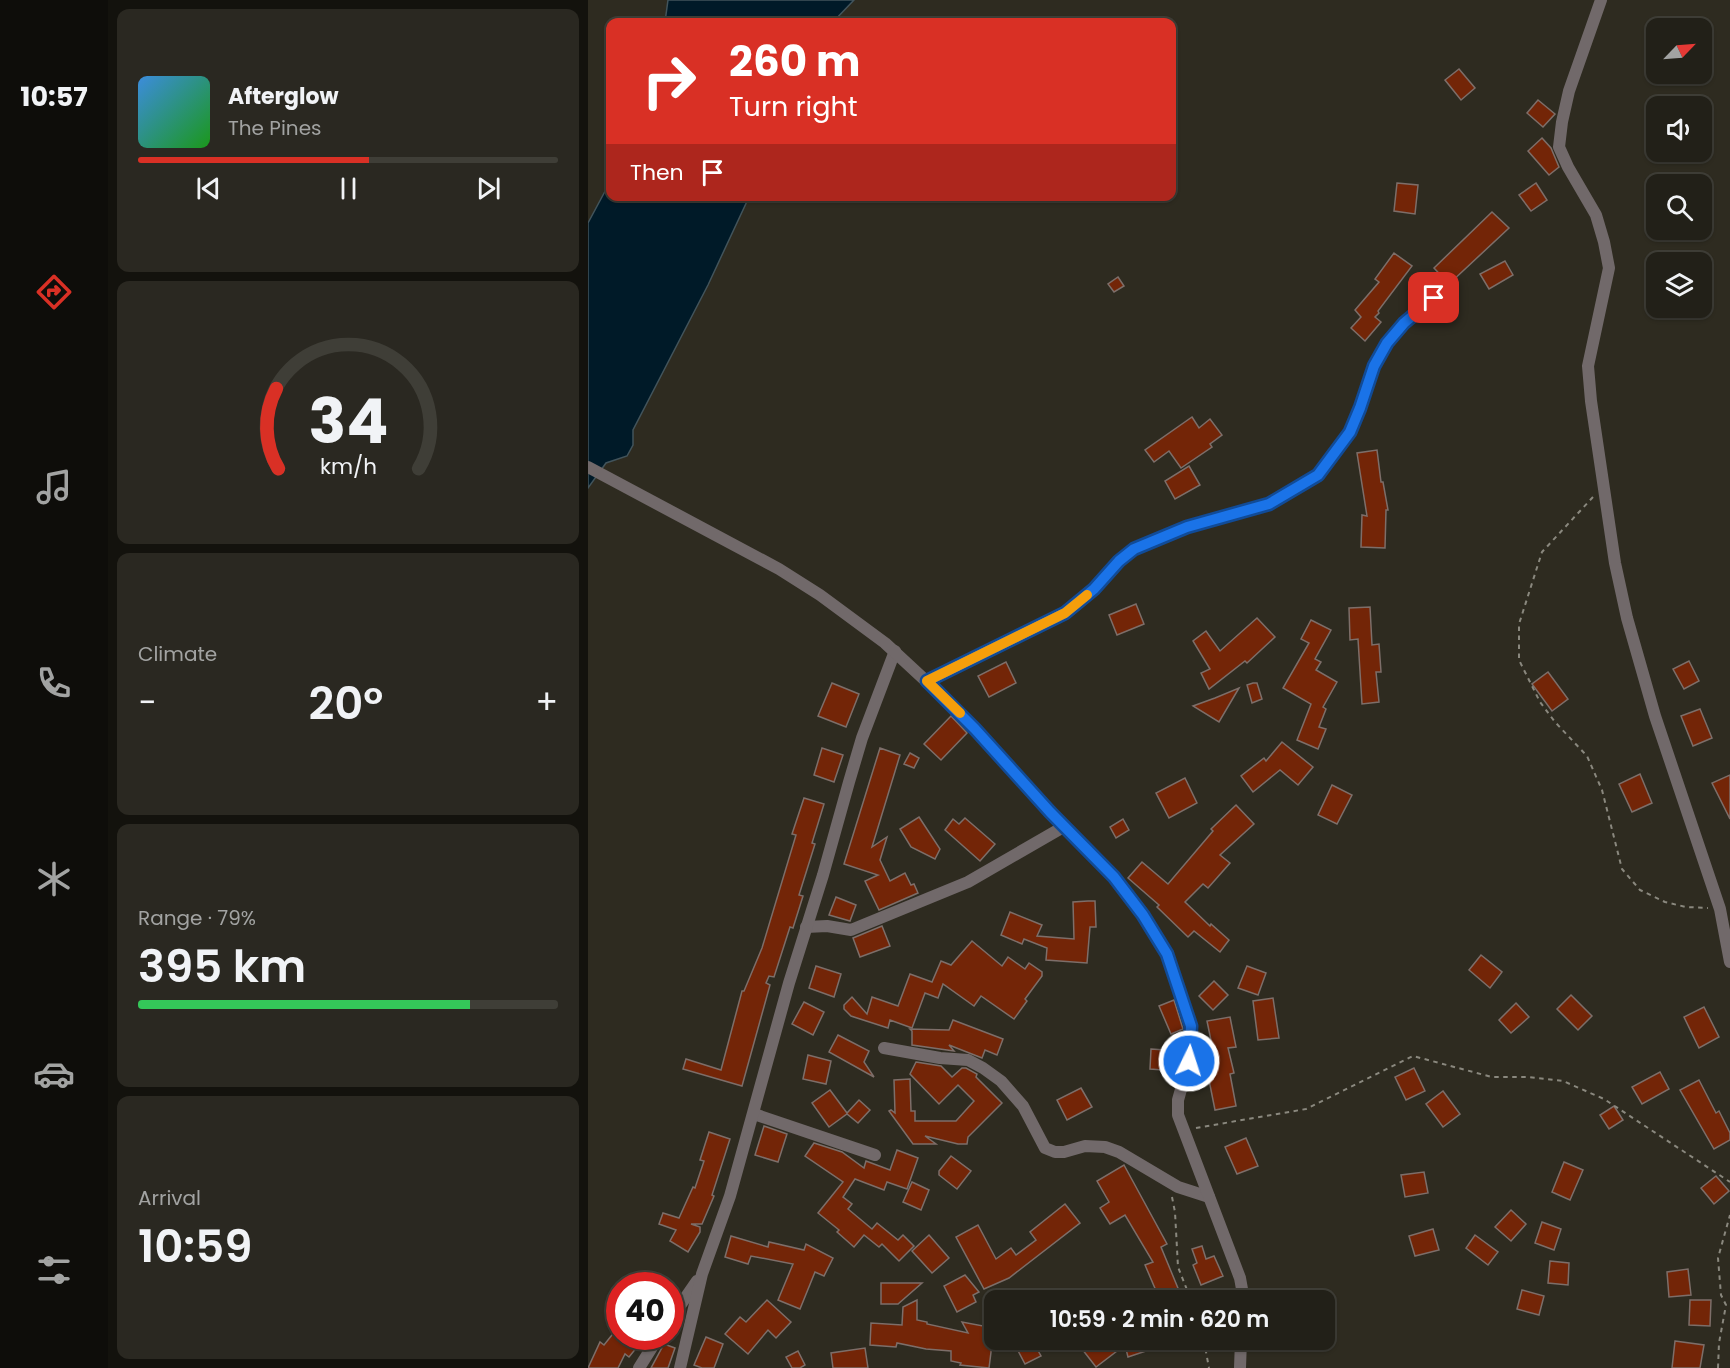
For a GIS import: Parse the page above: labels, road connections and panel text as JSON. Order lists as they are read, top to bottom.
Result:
{
  "north": "top right",
  "page": {
    "tabs": "10:57",
    "turn": ["260 m", "Turn right"],
    "song": ["Afterglow", "The Pines"],
    "then": "Then",
    "tile": [
      "Climate",
      ["Range · 79%", "395 km"],
      ["Arrival", "10:59"]
    ],
    "heat": ["−", "20°", "+"],
    "limit": "40",
    "trip": "10:59 · 2 min · 620 m",
    "gauge": ["34", "km/h"]
  }
}
